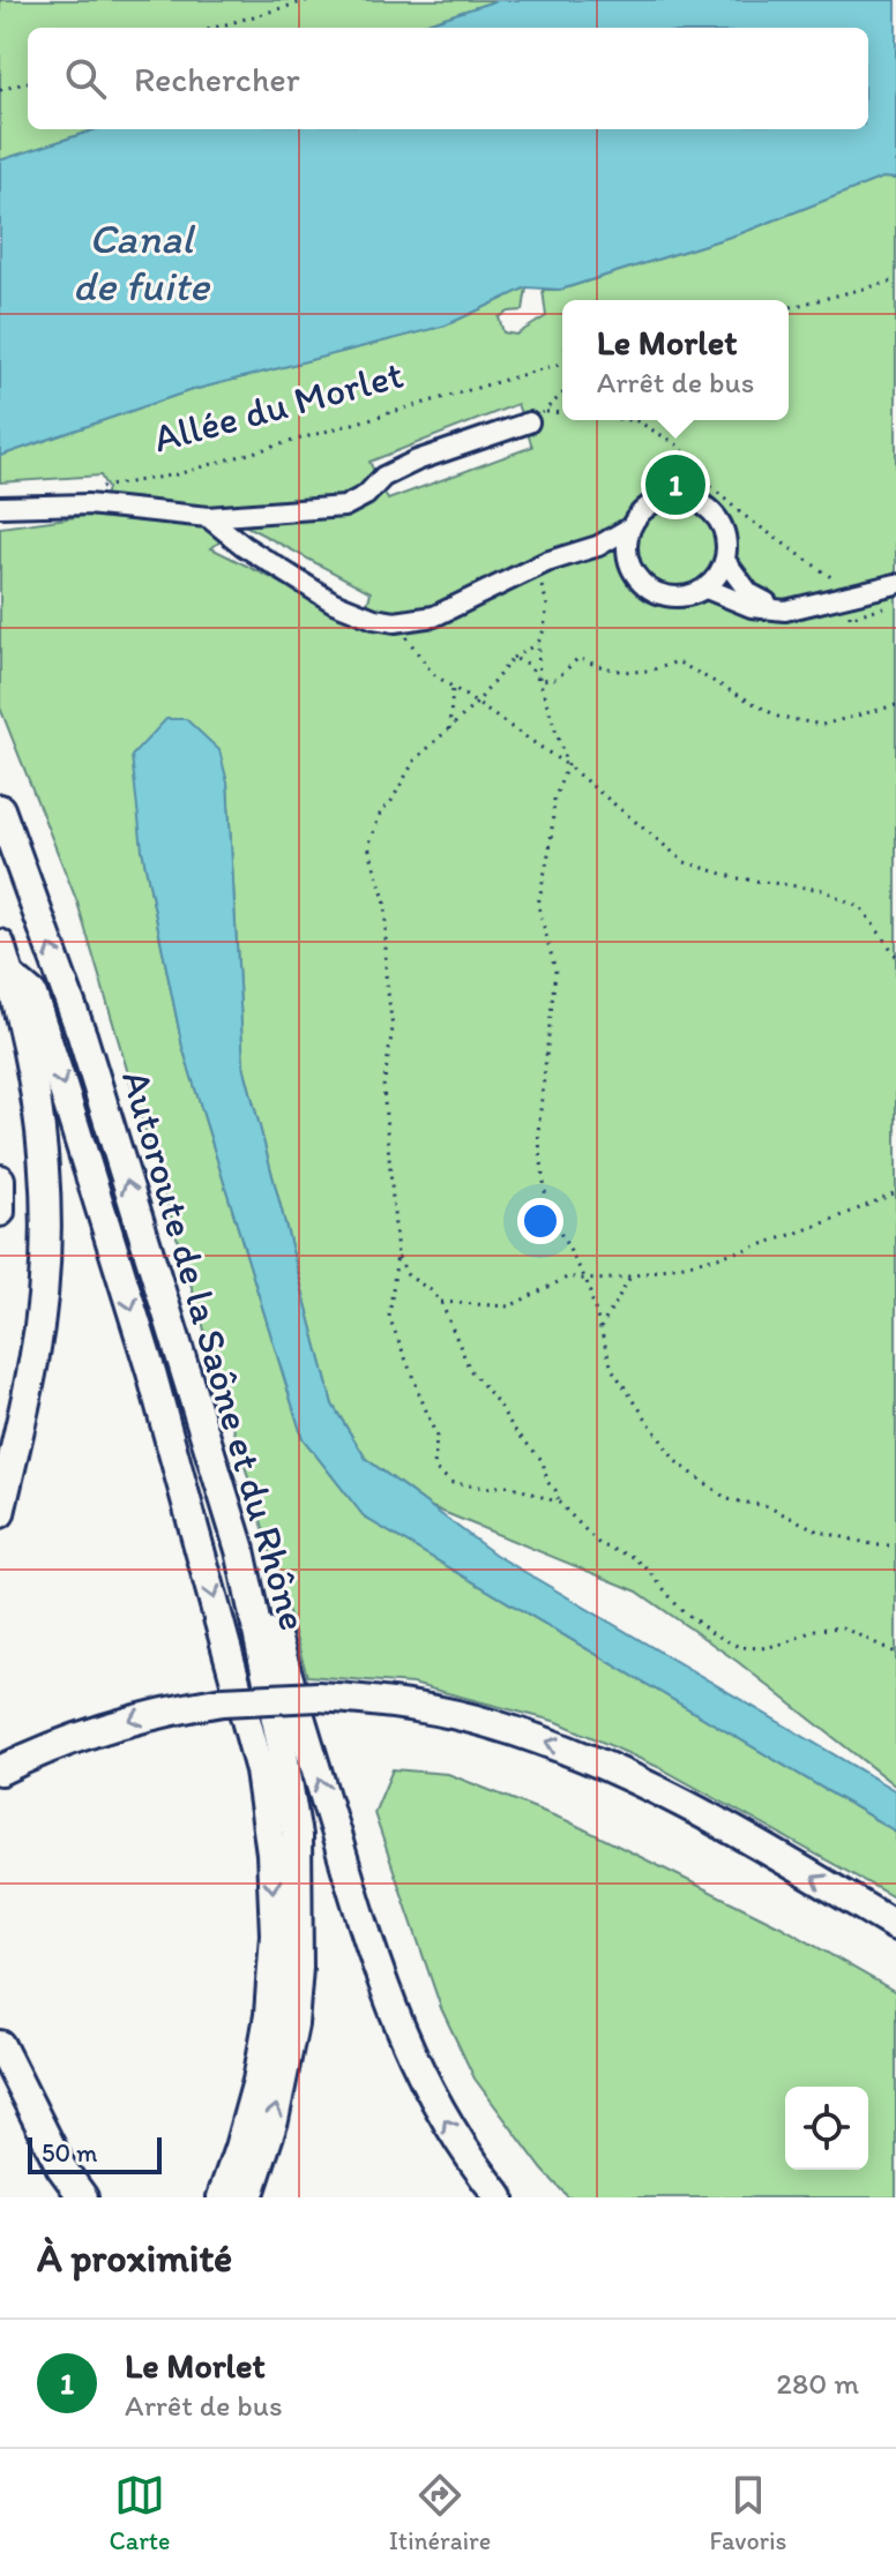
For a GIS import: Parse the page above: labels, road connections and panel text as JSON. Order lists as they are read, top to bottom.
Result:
{
  "streets": {
    "highway": ["Autoroute de la Saône et du Rhône"],
    "street": ["Allée du Morlet"]
  },
  "water": ["Canal de fuite"],
  "scale_bar": "50 m",
  "page": {
    "search": "Rechercher",
    "popup": ["Le Morlet", "Arrêt de bus"],
    "pins": "1",
    "scale": "50 m",
    "heading": "À proximité",
    "list": [
      {
        "mark": "1",
        "name": "Le Morlet",
        "note": "Arrêt de bus",
        "value": "280 m"
      }
    ],
    "nav": ["Carte", "Itinéraire", "Favoris"]
  }
}
